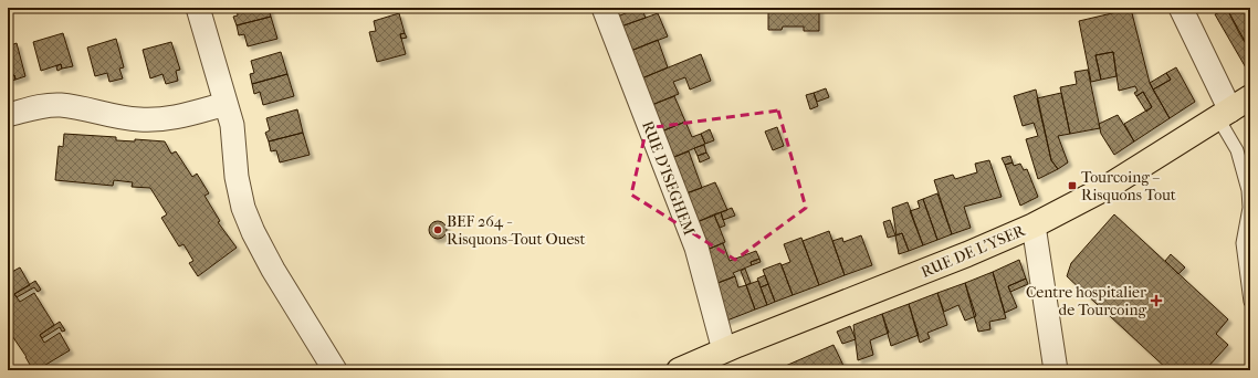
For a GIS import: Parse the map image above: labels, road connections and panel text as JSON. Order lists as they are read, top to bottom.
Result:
{
  "streets": {
    "main road": ["RUE DE L'YSER"],
    "street": ["RUE D'ISEGHEM"]
  },
  "crossings": [
    ["RUE D'ISEGHEM", "RUE DE L'YSER"]
  ],
  "places": {
    "transit": ["Tourcoing – Risquons Tout"],
    "other": ["BEF 264 - Risquons-Tout Ouest"],
    "health": ["Centre hospitalier de Tourcoing"]
  }
}
